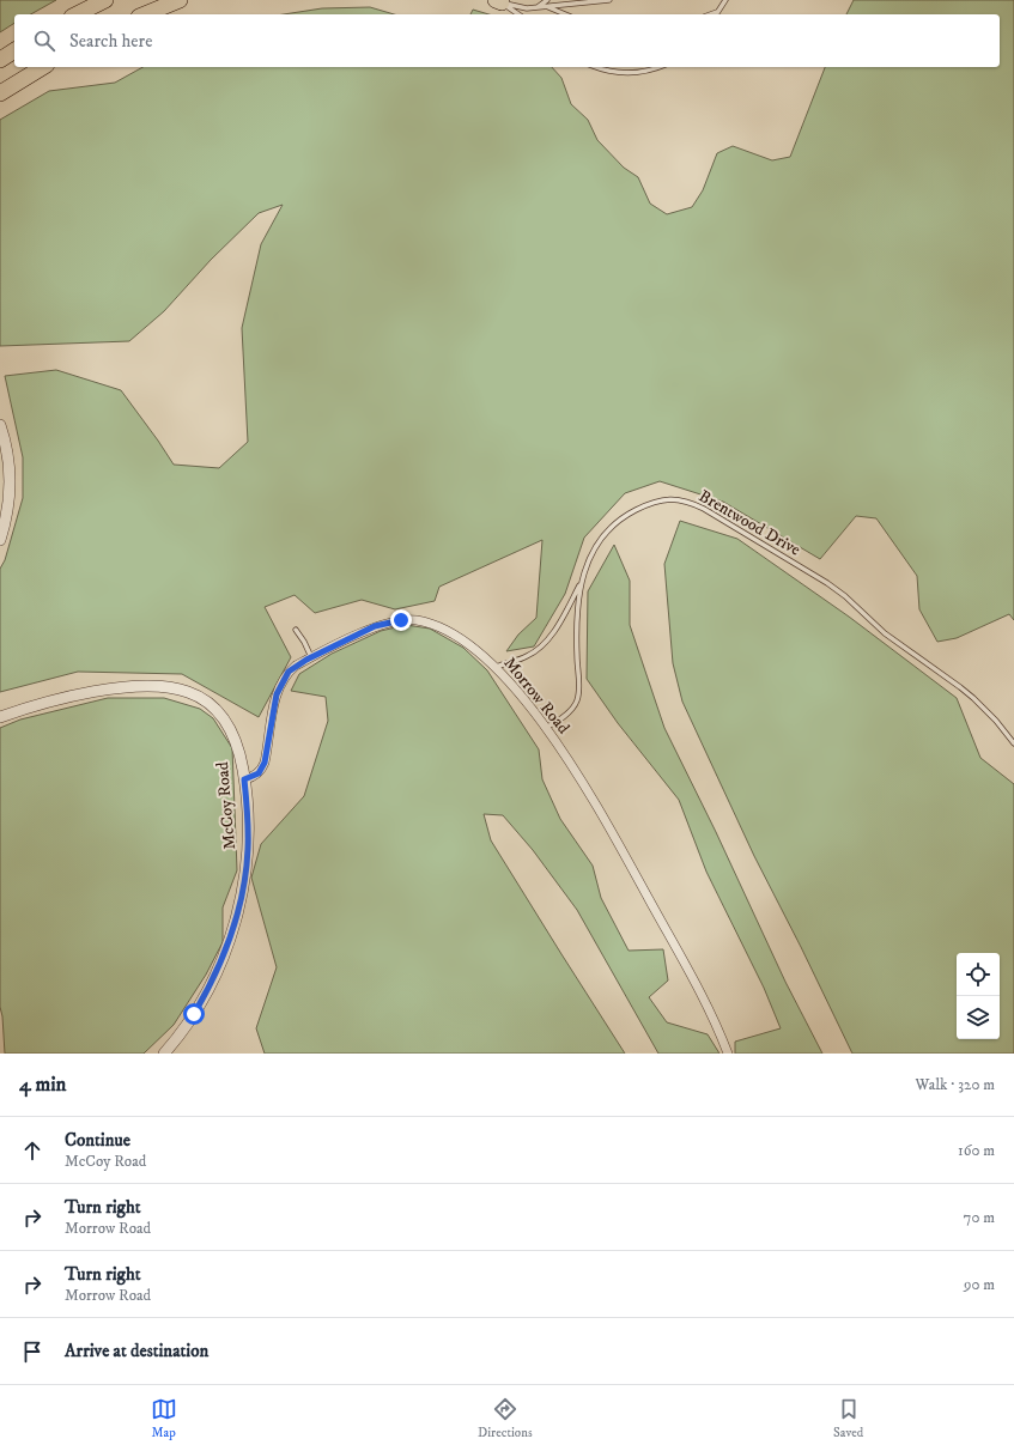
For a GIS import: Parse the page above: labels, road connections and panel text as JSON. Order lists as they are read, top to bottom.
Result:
{
  "streets": {
    "street": ["Morrow Road", "McCoy Road"],
    "lane": ["Brentwood Drive"]
  },
  "crossings": [
    ["Brentwood Drive", "Morrow Road"],
    ["Morrow Road", "McCoy Road"]
  ],
  "page": {
    "search": "Search here",
    "heading": ["4 min", "Walk · 320 m"],
    "list": [
      ["Continue", "McCoy Road", "160 m"],
      ["Turn right", "Morrow Road", "70 m"],
      ["Turn right", "Morrow Road", "90 m"],
      "Arrive at destination"
    ],
    "nav": ["Map", "Directions", "Saved"]
  }
}
